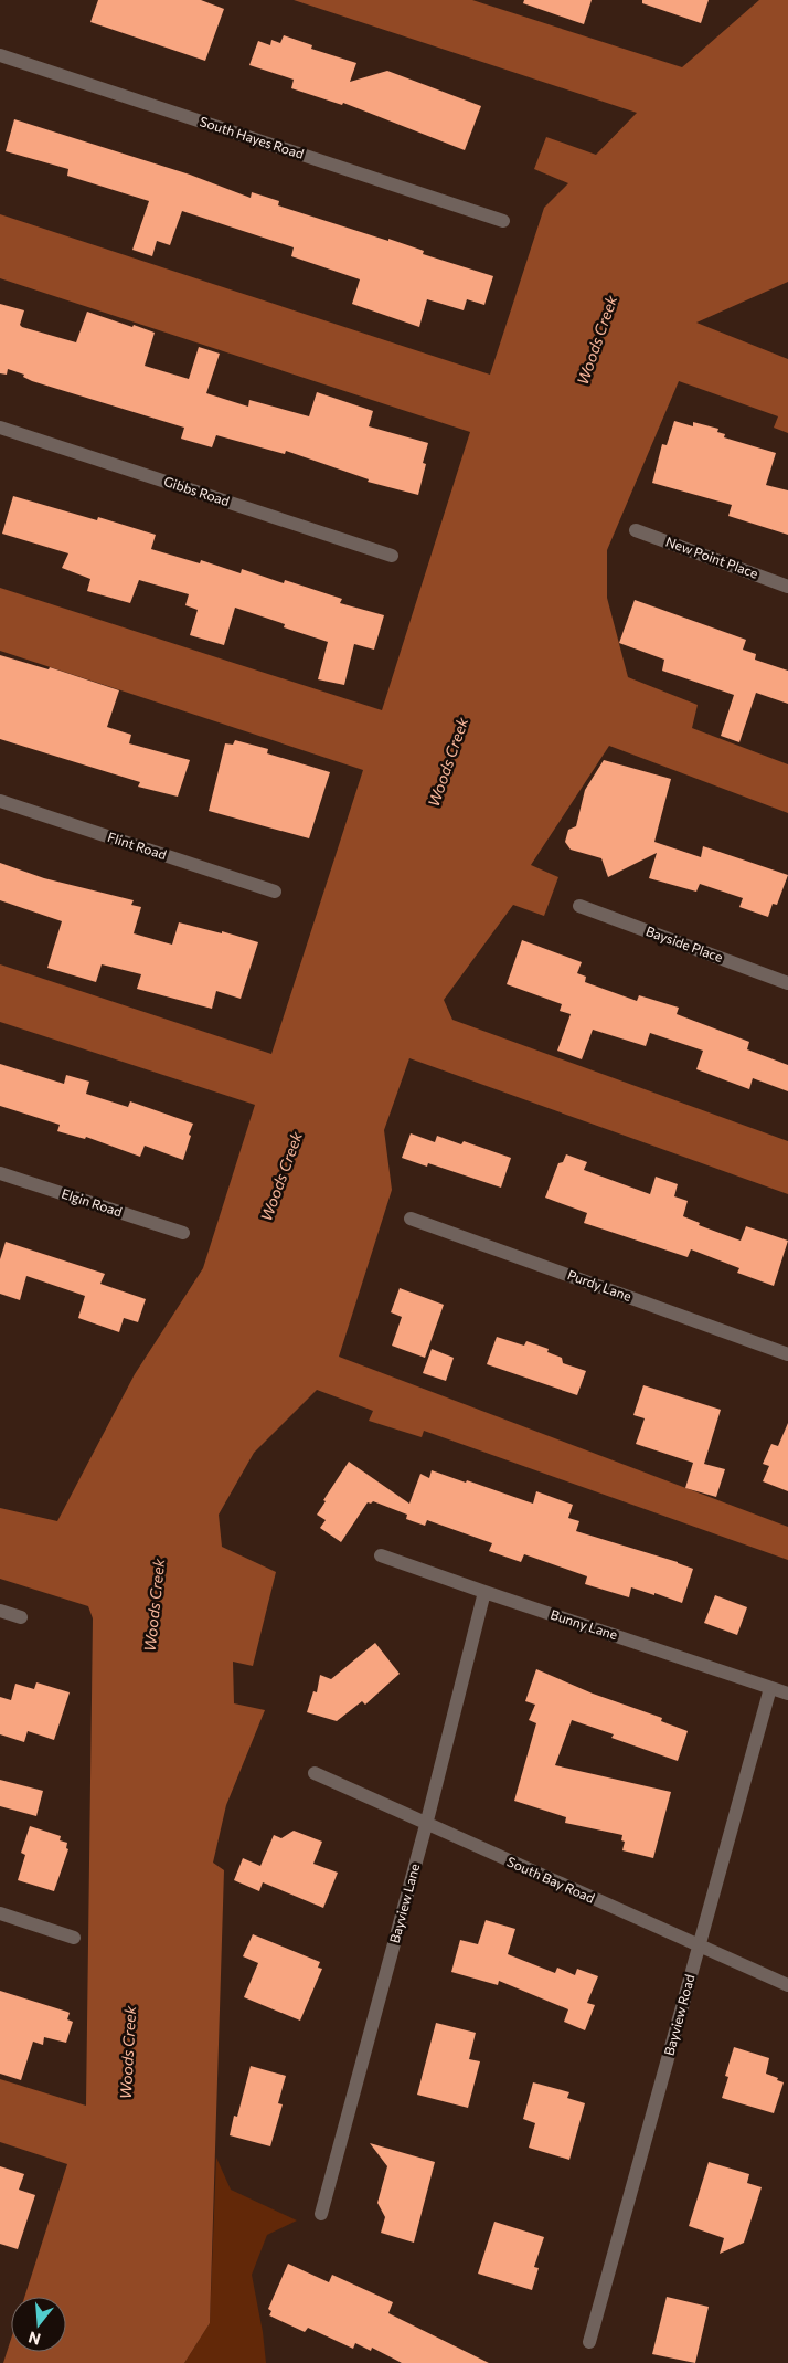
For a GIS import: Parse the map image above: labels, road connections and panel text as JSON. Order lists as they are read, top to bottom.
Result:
{
  "streets": {
    "street": [
      "South Hayes Road",
      "Gibbs Road",
      "New Point Place",
      "Flint Road",
      "Bayside Place",
      "Elgin Road",
      "Purdy Lane",
      "Bunny Lane",
      "South Bay Road",
      "Bayview Lane",
      "Bayview Road"
    ]
  },
  "crossings": [
    ["Bunny Lane", "Bayview Lane"],
    ["Bunny Lane", "Bayview Road"],
    ["South Bay Road", "Bayview Lane"],
    ["South Bay Road", "Bayview Road"]
  ],
  "water": ["Woods Creek"],
  "north": "bottom"
}
